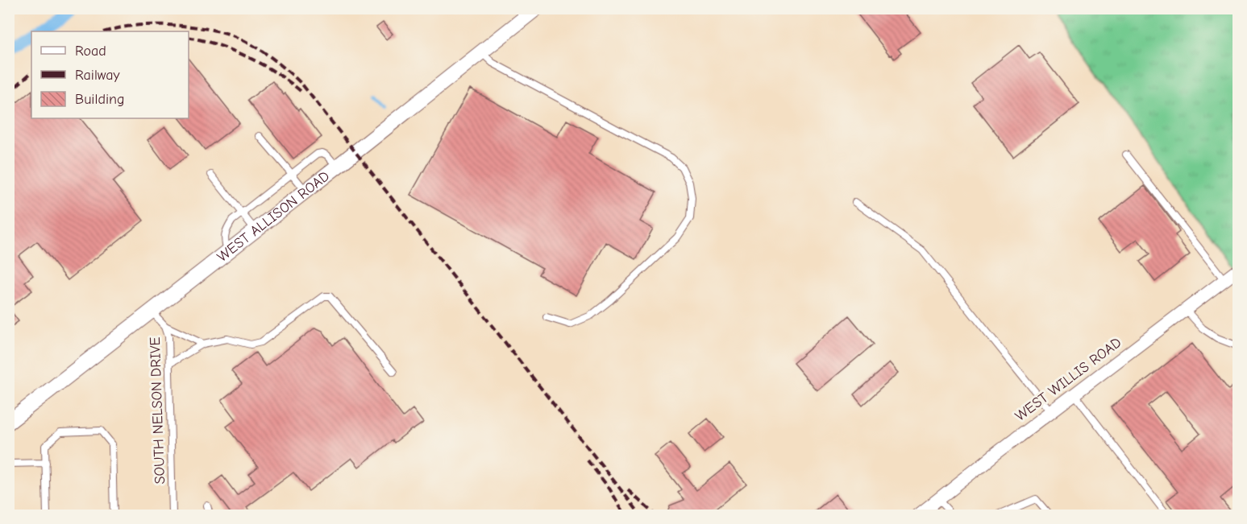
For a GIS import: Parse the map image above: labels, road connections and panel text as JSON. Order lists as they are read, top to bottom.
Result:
{
  "streets": {
    "street": ["WEST ALLISON ROAD", "WEST WILLIS ROAD"],
    "lane": ["SOUTH NELSON DRIVE"]
  },
  "crossings": [
    ["WEST ALLISON ROAD", "SOUTH NELSON DRIVE"]
  ],
  "legend": ["Road", "Railway", "Building"]
}
